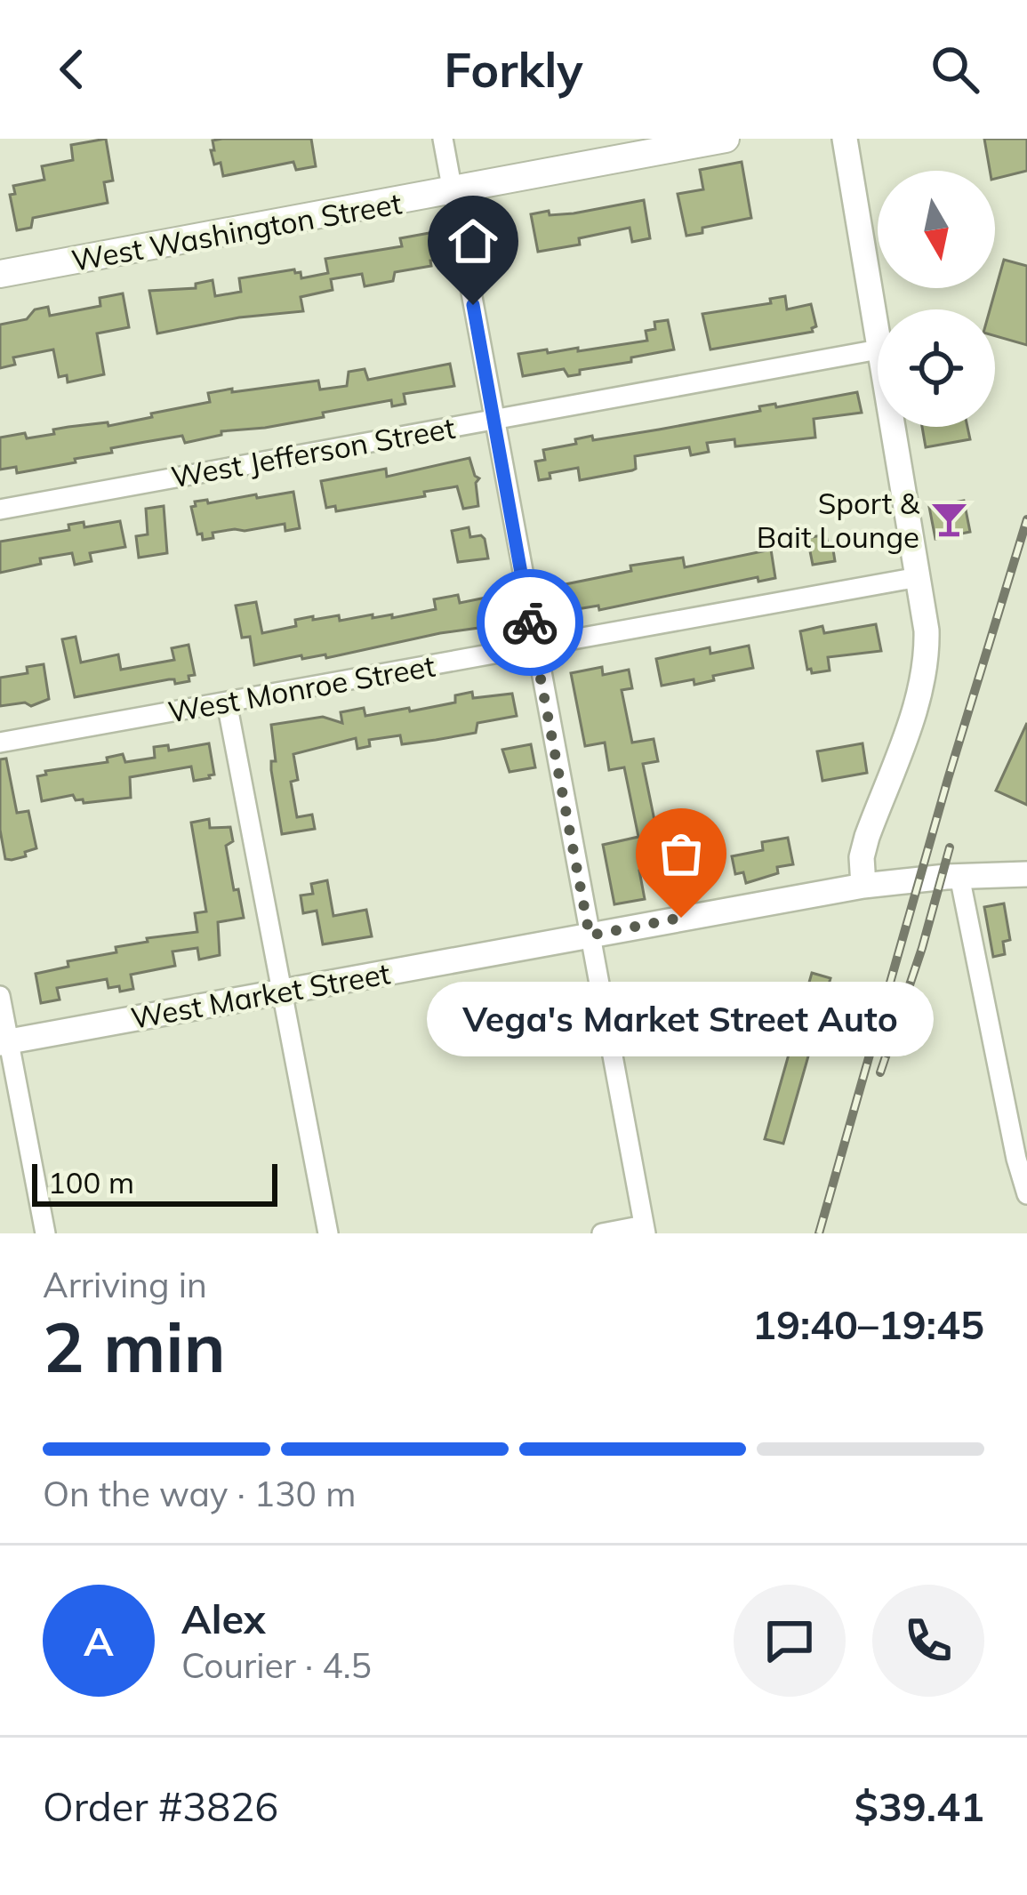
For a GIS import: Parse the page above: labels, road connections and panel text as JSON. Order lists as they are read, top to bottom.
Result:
{
  "streets": {
    "main road": ["West Washington Street"],
    "street": ["West Jefferson Street", "West Monroe Street", "West Market Street"]
  },
  "places": {
    "bar": ["Sport & Bait Lounge"],
    "other": ["Vega's Market Street Auto"]
  },
  "scale_bar": "100 m",
  "north": "bottom",
  "page": {
    "header": "Forkly",
    "bubble": "Vega's Market Street Auto",
    "scale": "100 m",
    "heading": ["2 min", "Arriving in", "19:40–19:45"],
    "panel": [
      "Alex",
      "Courier · 4.5",
      "Order #3826",
      "$39.41"
    ],
    "bar": "On the way · 130 m",
    "round": "A"
  }
}
